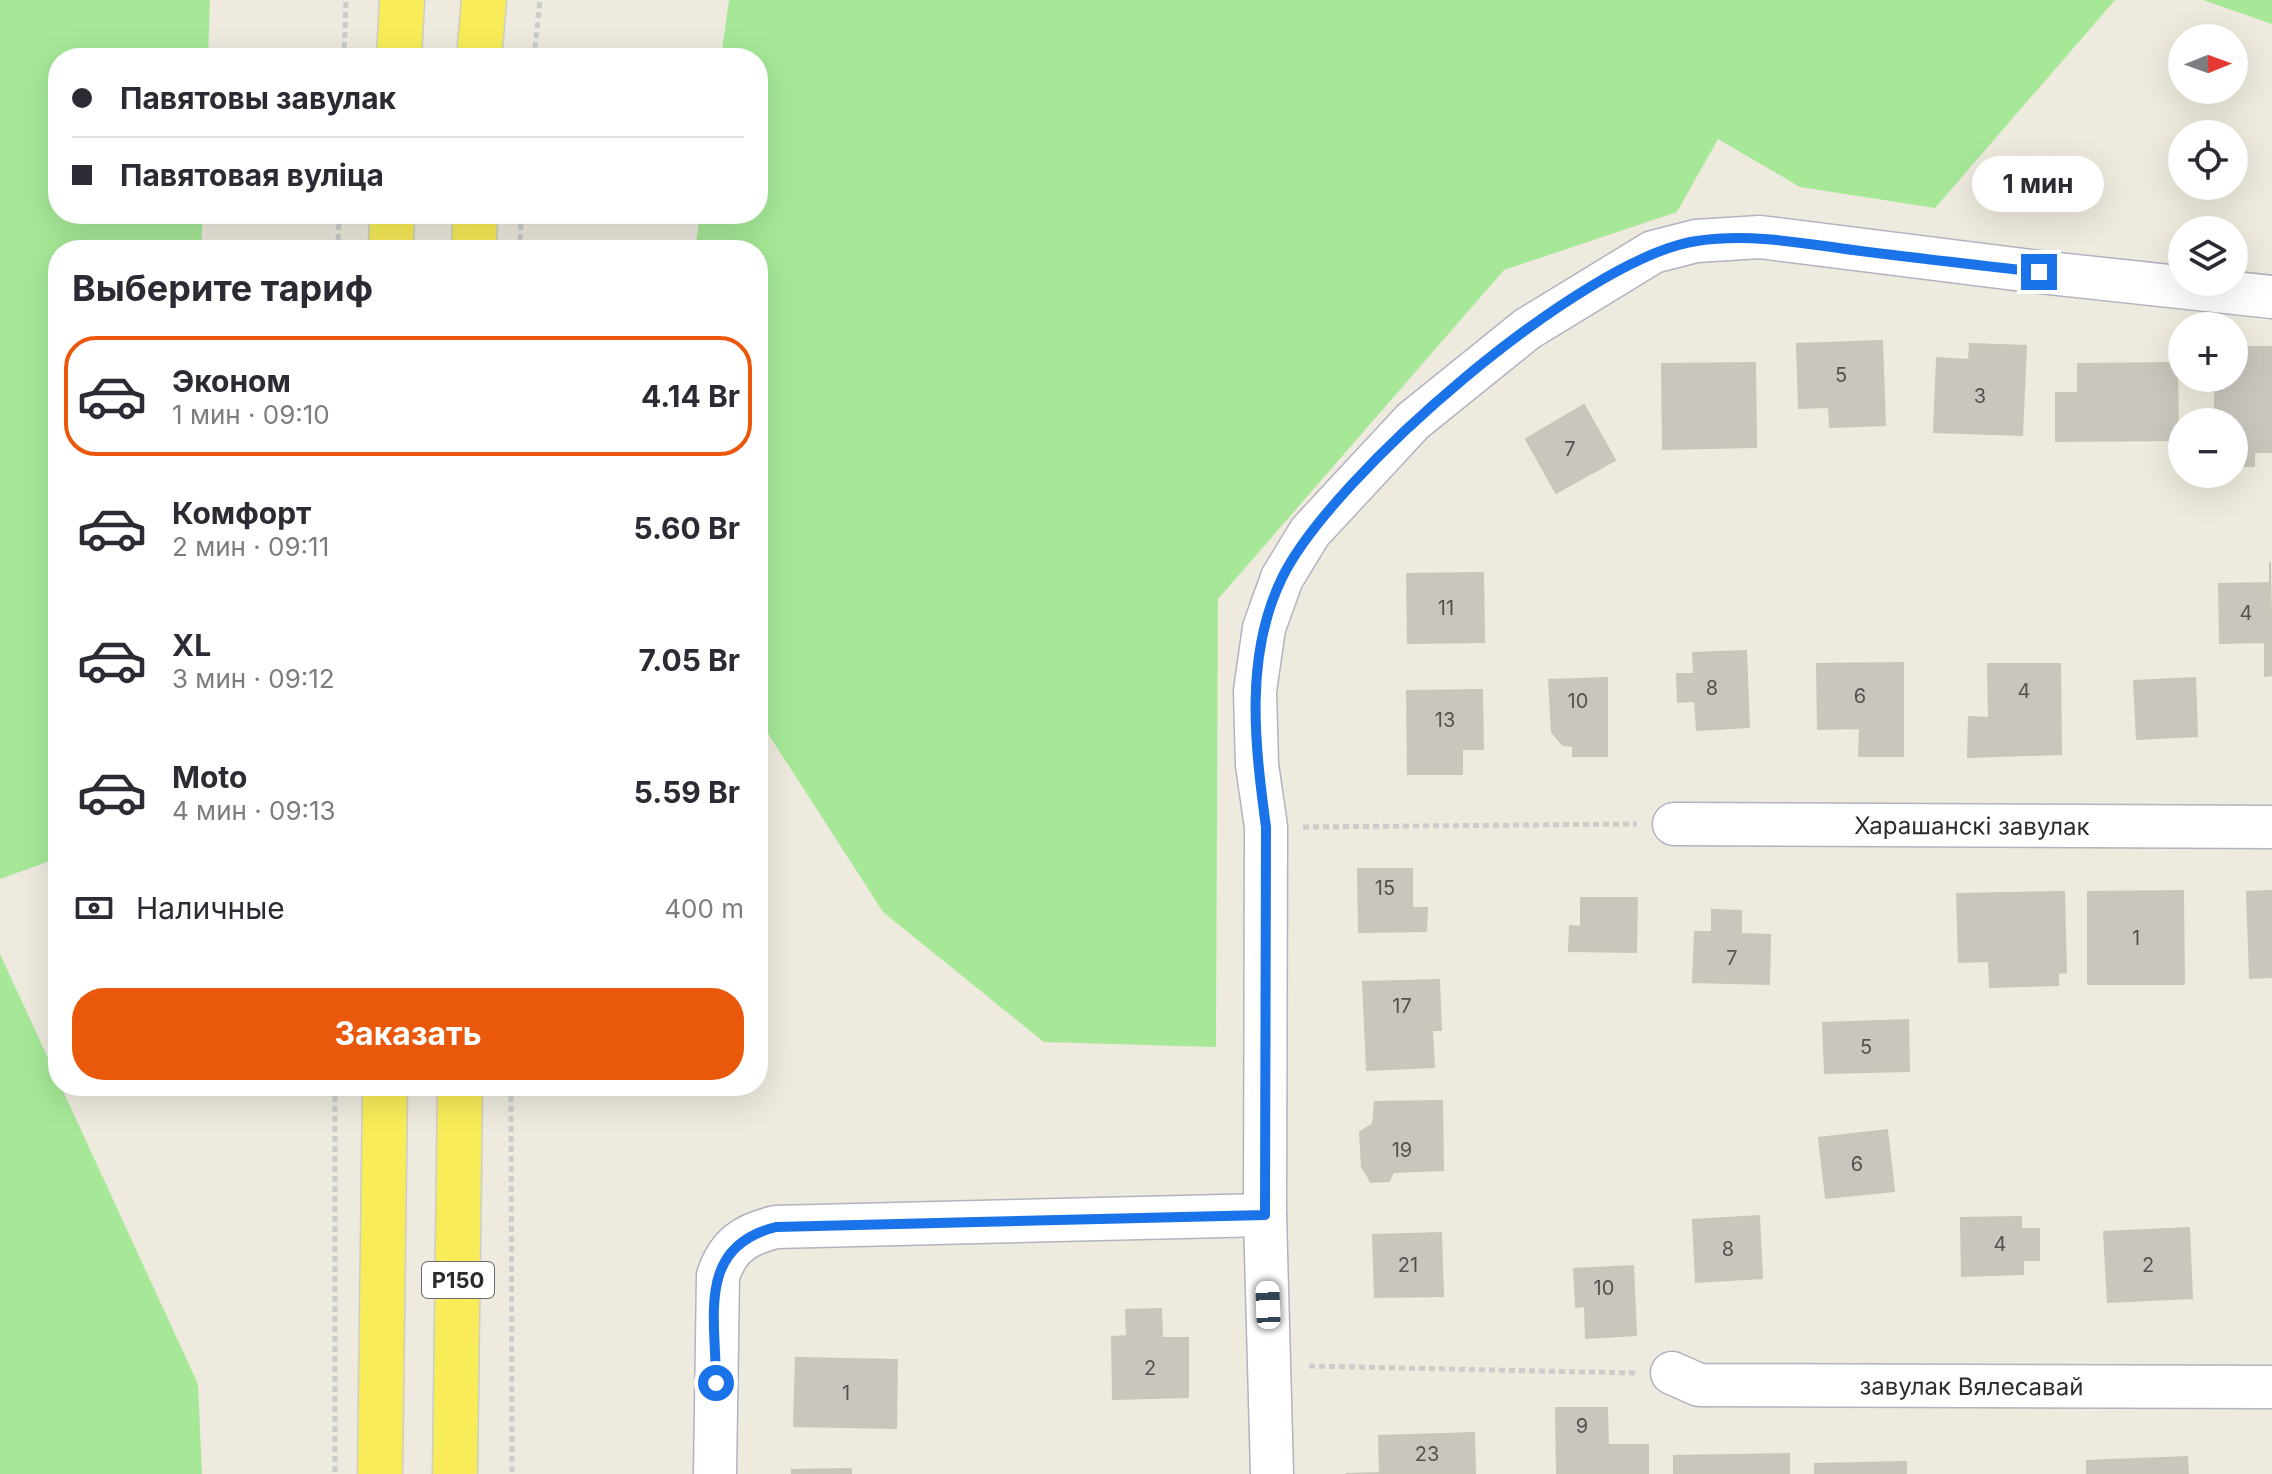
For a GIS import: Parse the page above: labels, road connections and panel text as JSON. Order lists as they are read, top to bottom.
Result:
{
  "streets": {
    "main road": ["Р150"],
    "street": ["Харашанскі завулак", "завулак Вялесавай"]
  },
  "house_numbers": [
    "5",
    "3",
    "7",
    "11",
    "4",
    "8",
    "4",
    "6",
    "10",
    "13",
    "15",
    "1",
    "7",
    "17",
    "5",
    "19",
    "6",
    "4",
    "8",
    "21",
    "2",
    "10",
    "2",
    "1",
    "9",
    "23"
  ],
  "north": "right",
  "page": {
    "map_buttons": ["+", "−"],
    "banner": ["Павятовы завулак", "Павятовая вуліца"],
    "bubble": "1 мин",
    "heading": "Выберите тариф",
    "list": [
      {
        "name": "Эконом",
        "note": "1 мин · 09:10",
        "value": "4.14 Br"
      },
      {
        "name": "Комфорт",
        "note": "2 мин · 09:11",
        "value": "5.60 Br"
      },
      {
        "name": "XL",
        "note": "3 мин · 09:12",
        "value": "7.05 Br"
      },
      {
        "name": "Moto",
        "note": "4 мин · 09:13",
        "value": "5.59 Br"
      }
    ],
    "pay": ["Наличные", "400 m"],
    "buttons": "Заказать"
  }
}
